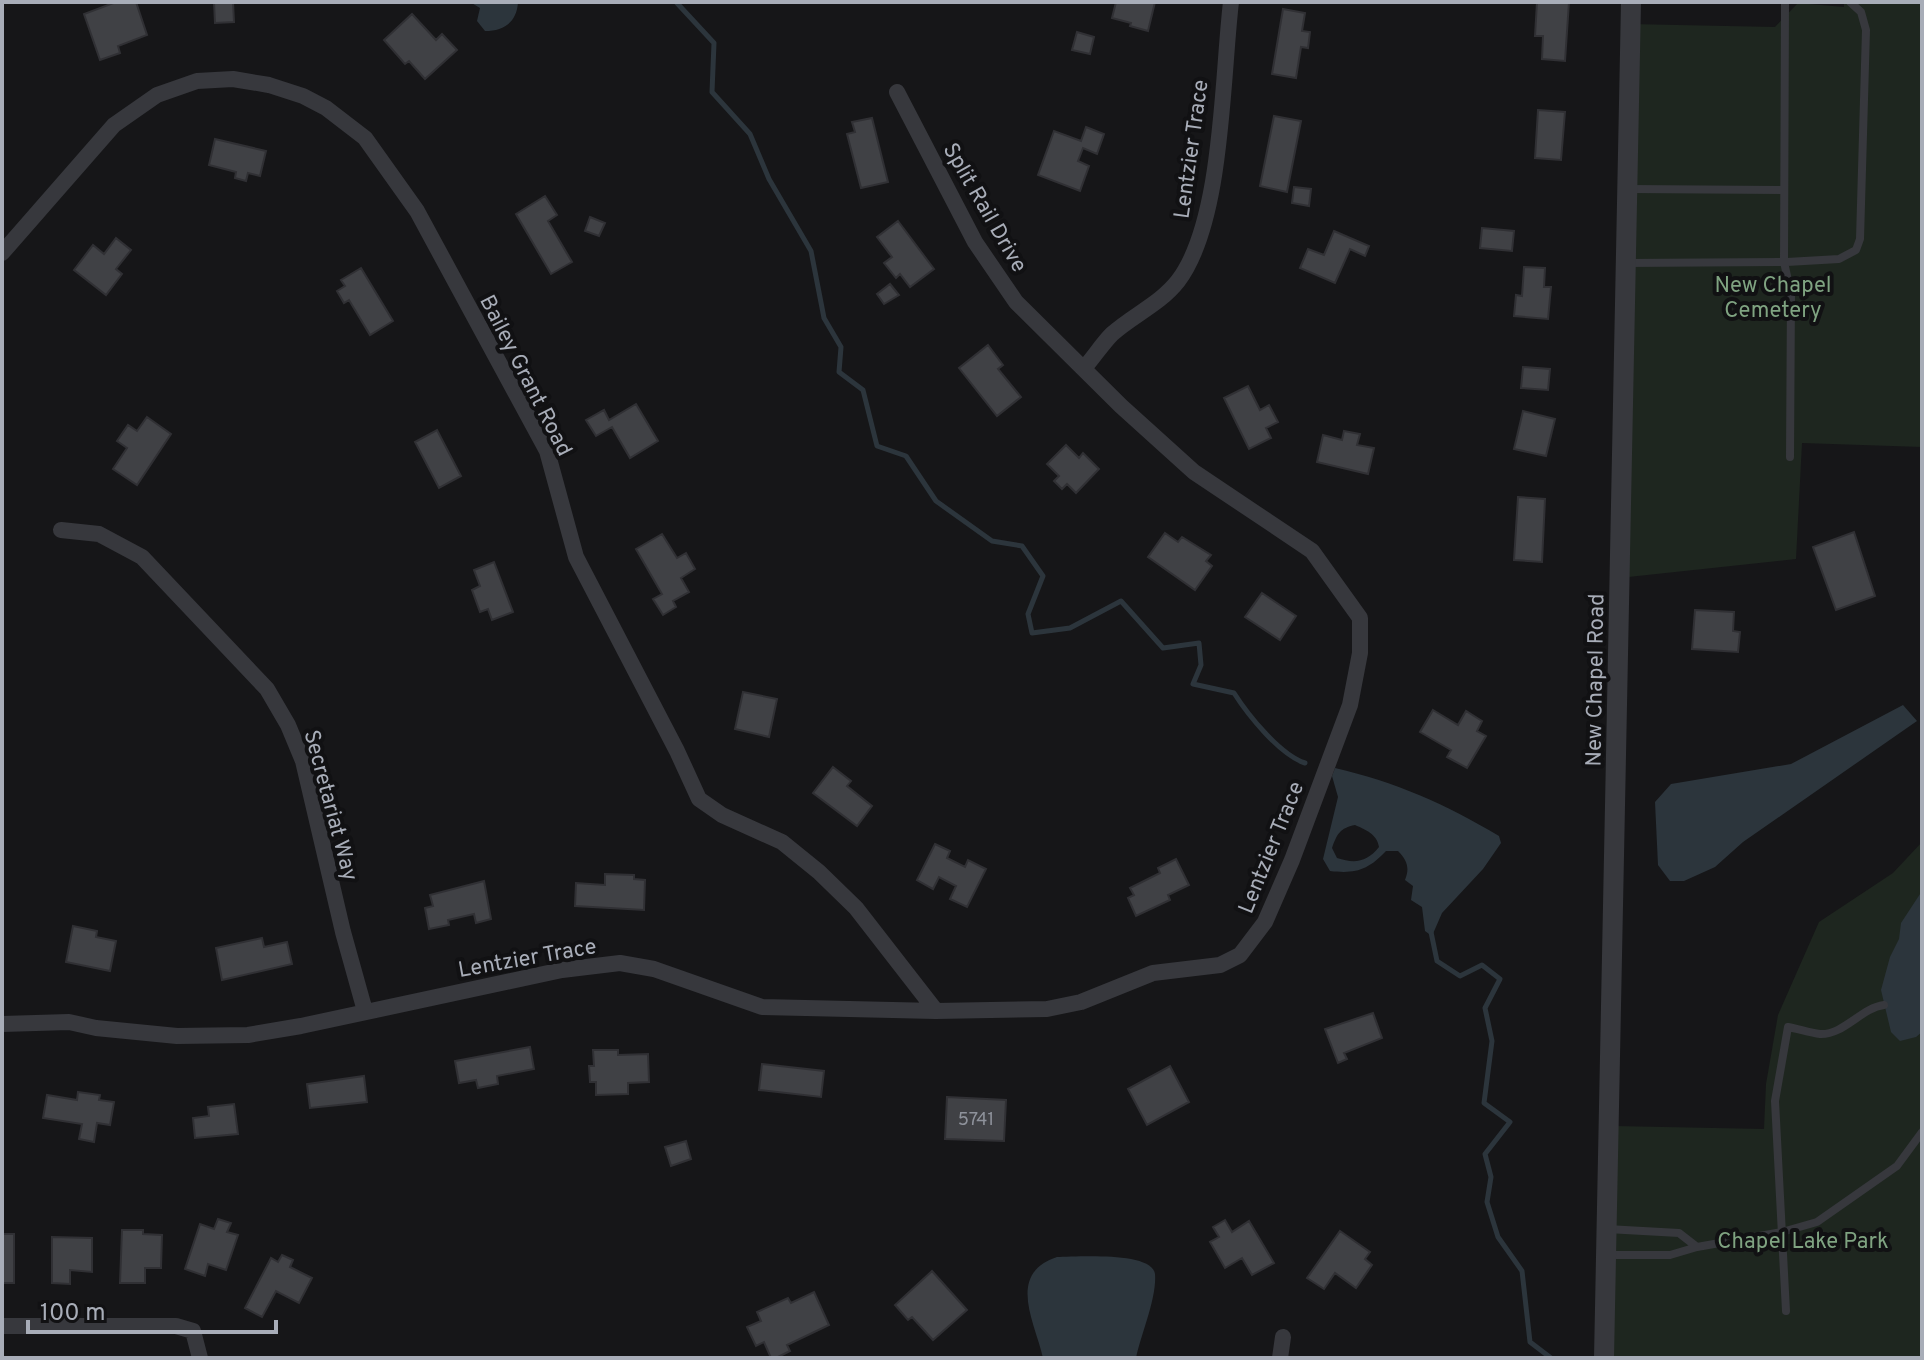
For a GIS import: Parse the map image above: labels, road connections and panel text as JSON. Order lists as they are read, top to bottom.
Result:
{
  "streets": {
    "street": [
      "Lentzier Trace",
      "Split Rail Drive",
      "Bailey Grant Road",
      "New Chapel Road",
      "Secretariat Way"
    ]
  },
  "crossings": [
    ["Lentzier Trace", "Split Rail Drive"],
    ["Lentzier Trace", "Bailey Grant Road"],
    ["Lentzier Trace", "Secretariat Way"]
  ],
  "parks": ["New Chapel Cemetery", "Chapel Lake Park"],
  "house_numbers": ["5741"],
  "scale_bar": "100 m"
}
